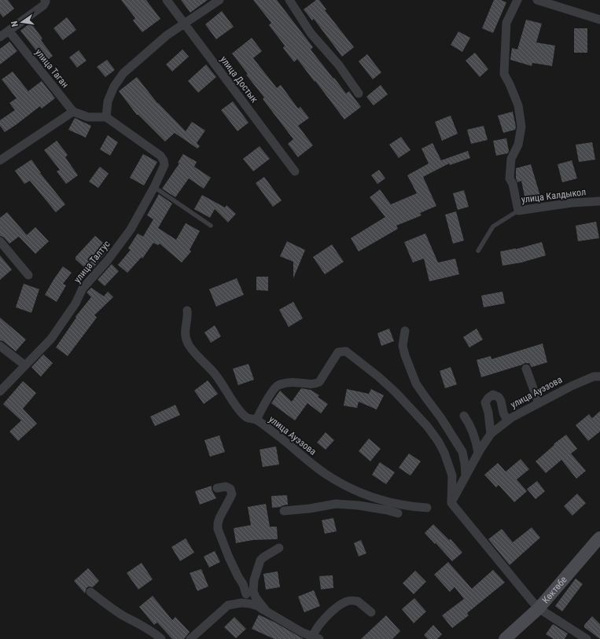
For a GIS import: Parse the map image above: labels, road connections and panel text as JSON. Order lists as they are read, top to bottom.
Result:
{
  "streets": {
    "street": [
      "улица Таган",
      "улица Достык",
      "улица Калдыкол",
      "улица Талтус",
      "улица Ауэзова",
      "Көктөбе"
    ]
  },
  "north": "left"
}
